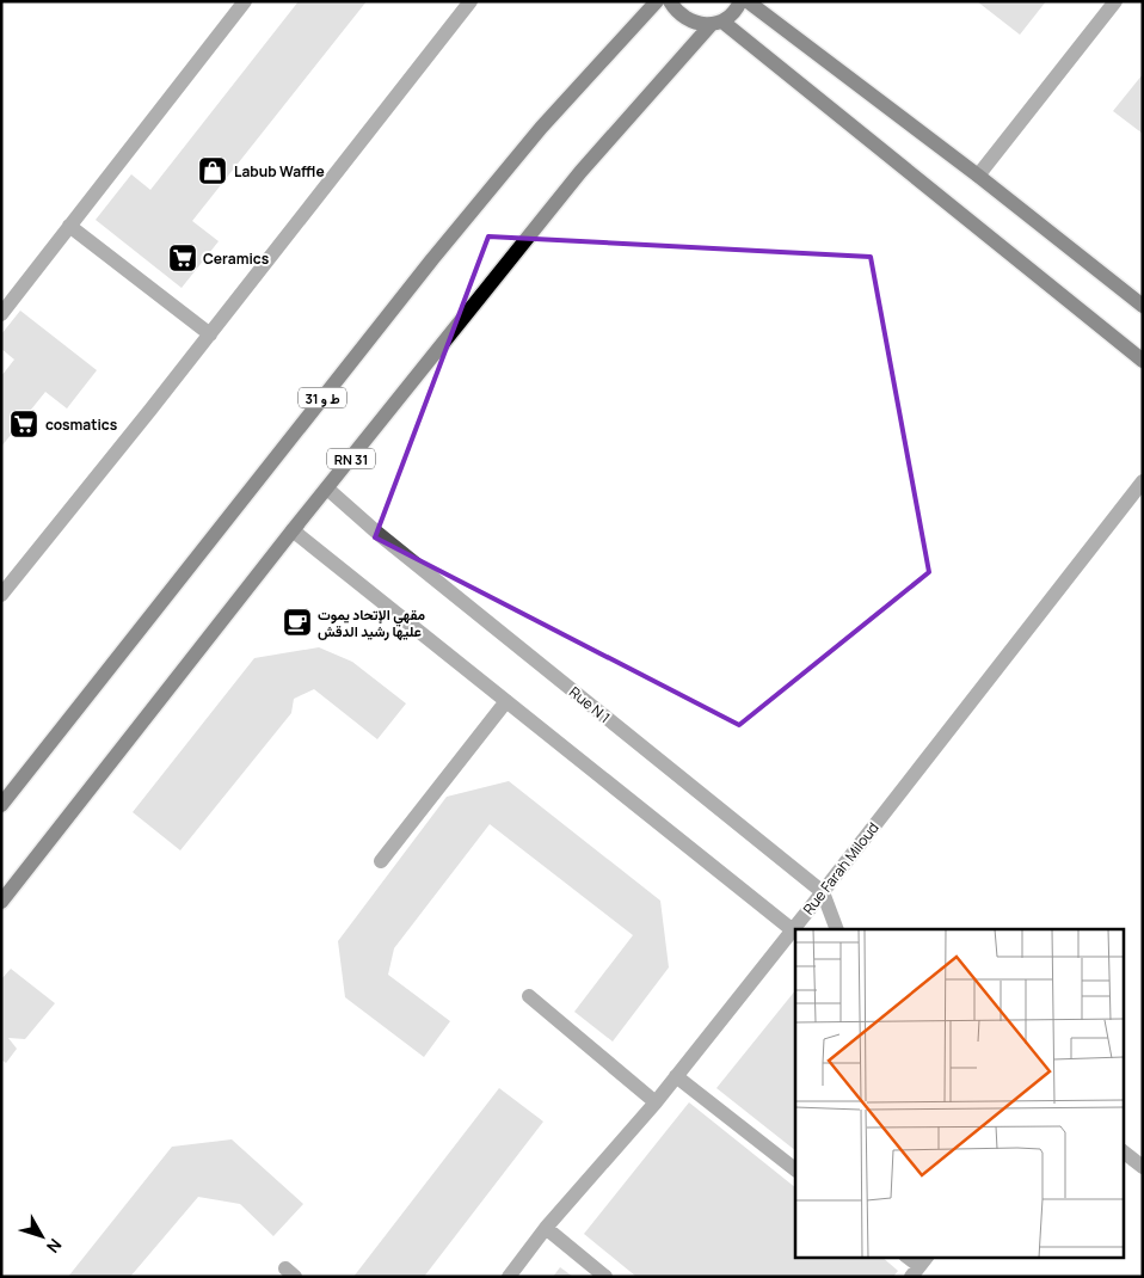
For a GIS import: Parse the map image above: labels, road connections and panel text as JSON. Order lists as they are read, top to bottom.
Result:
{
  "streets": {
    "main road": ["ط و 31", "RN 31"],
    "street": ["Rue N 1", "Rue Farah Miloud"]
  },
  "crossings": [
    ["RN 31", "Rue N 1"],
    ["Rue N 1", "Rue Farah Miloud"]
  ],
  "places": {
    "shop": ["Labub Waffle"],
    "supermarket": ["Ceramics", "cosmatics"],
    "cafe": ["مقهي الإتحاد يموت عليها رشيد الدقش"]
  },
  "north": "bottom right"
}
